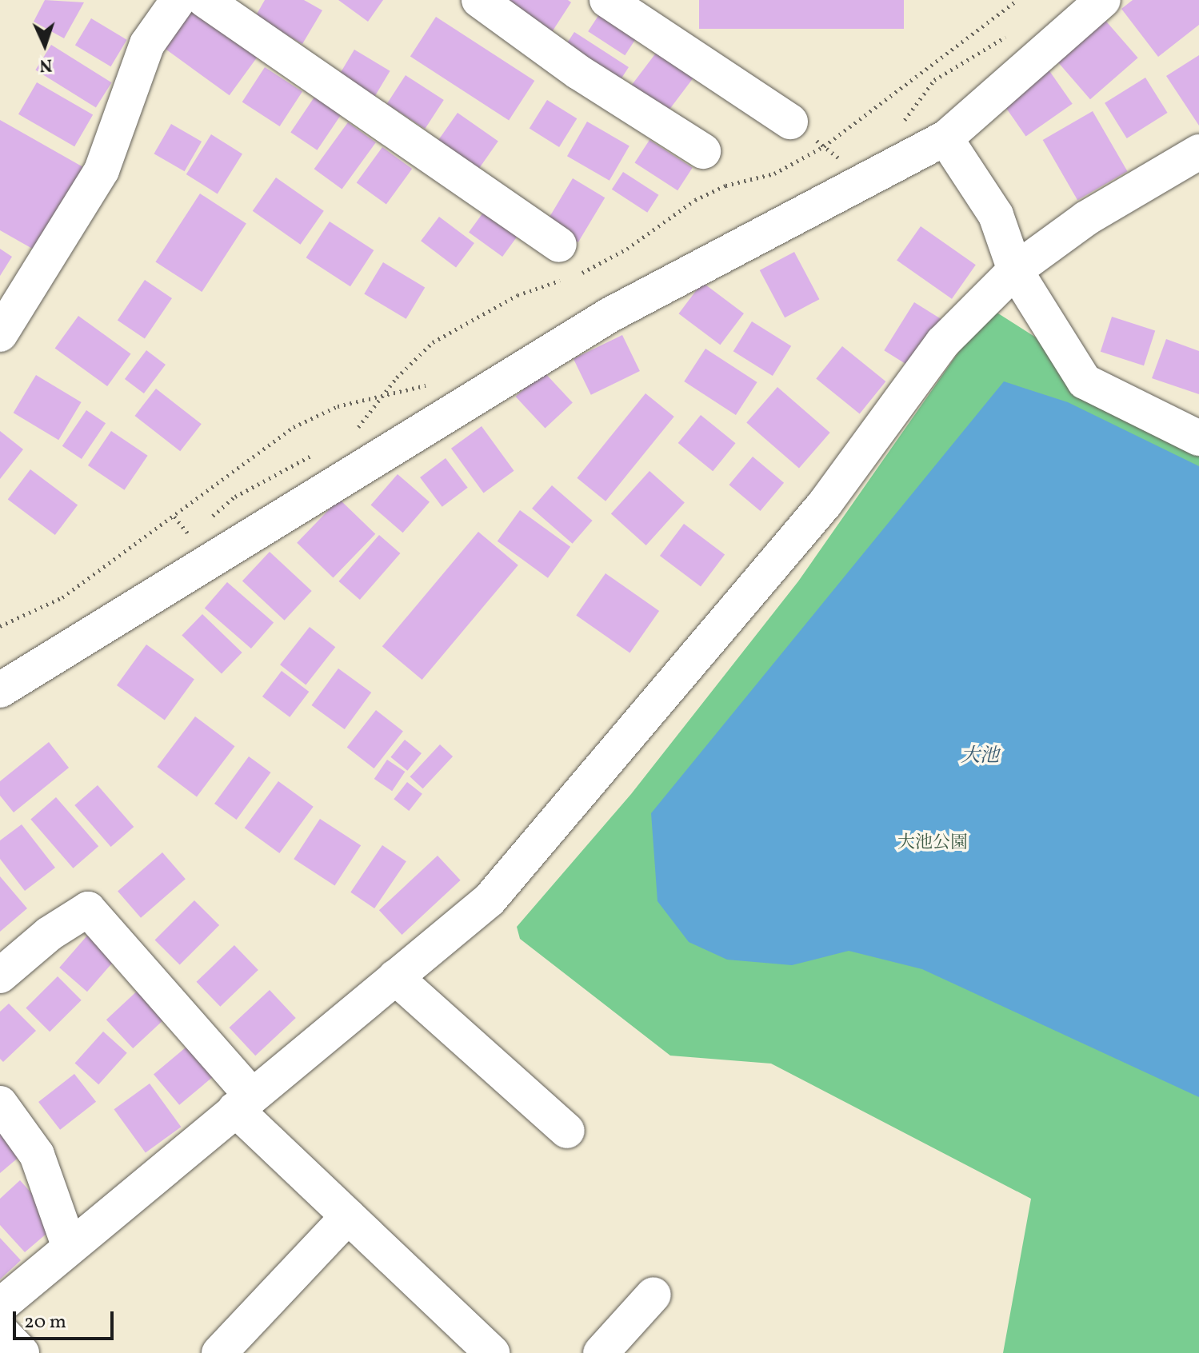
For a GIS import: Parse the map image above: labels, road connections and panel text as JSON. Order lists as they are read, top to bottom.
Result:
{
  "water": ["大池"],
  "parks": ["大池公園"],
  "scale_bar": "20 m",
  "north": "bottom"
}
